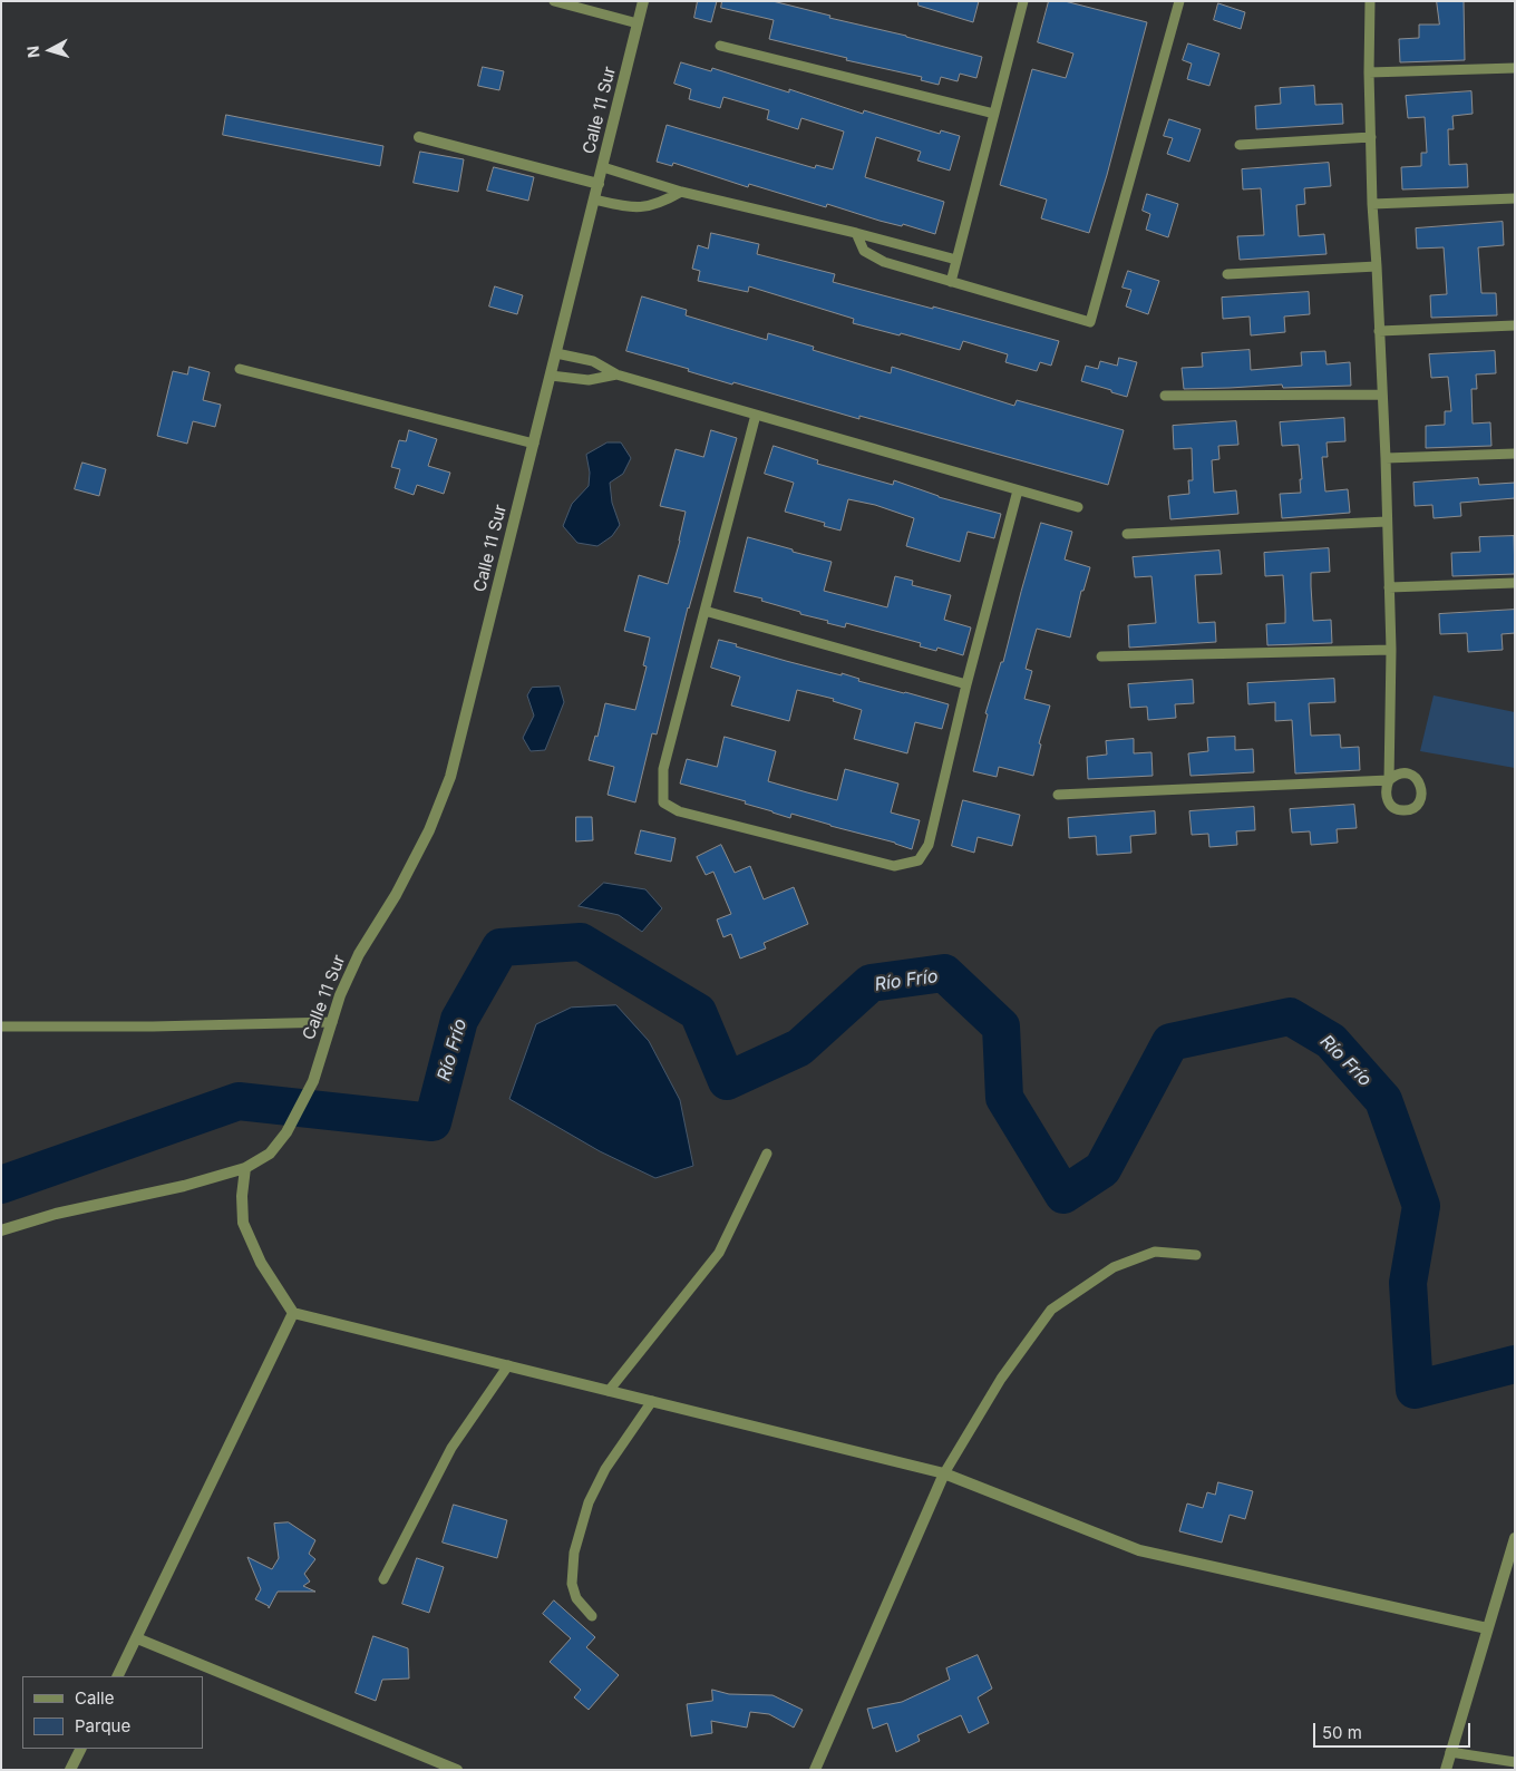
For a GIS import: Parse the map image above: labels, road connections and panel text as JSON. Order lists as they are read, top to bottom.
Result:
{
  "streets": {
    "street": ["Calle 11 Sur"]
  },
  "water": ["Río Frío"],
  "legend": ["Calle", "Parque"],
  "scale_bar": "50 m",
  "north": "left"
}
